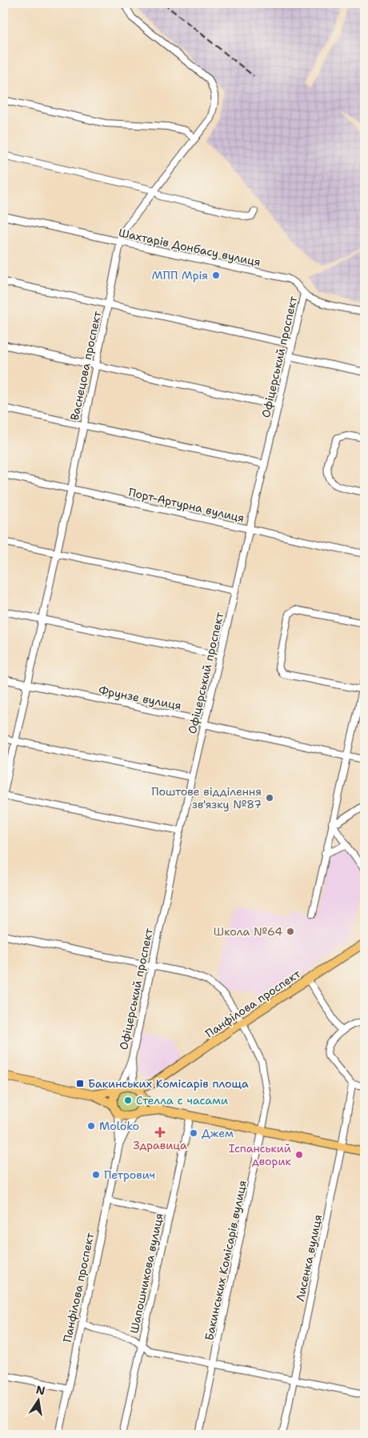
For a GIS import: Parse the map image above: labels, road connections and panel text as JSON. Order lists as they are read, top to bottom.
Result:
{
  "streets": {
    "main road": ["Панфілова проспект"],
    "street": [
      "Шахтарів Донбасу вулиця",
      "Офіцерський проспект",
      "Васнецова проспект",
      "Порт-Артурна вулиця",
      "Фрунзе вулиця",
      "Лисенка вулиця",
      "Бакинських Комісарів вулиця",
      "Шапошникова вулиця"
    ]
  },
  "crossings": [
    ["Шахтарів Донбасу вулиця", "Офіцерський проспект"],
    ["Шахтарів Донбасу вулиця", "Васнецова проспект"],
    ["Офіцерський проспект", "Порт-Артурна вулиця"],
    ["Офіцерський проспект", "Фрунзе вулиця"],
    ["Офіцерський проспект", "Бакинських Комісарів вулиця"],
    ["Васнецова проспект", "Порт-Артурна вулиця"],
    ["Васнецова проспект", "Фрунзе вулиця"],
    ["Панфілова проспект", "Бакинських Комісарів вулиця"]
  ],
  "places": {
    "other": [
      "МПП Мрія",
      "Поштове відділення зв'язку №87",
      "Школа №64",
      "Стелла с часами",
      "Moloko",
      "Джем",
      "Іспанський дворик",
      "Петрович"
    ],
    "transit": ["Бакинських Комісарів площа"],
    "health": ["Здравица"]
  },
  "north": "top"
}
